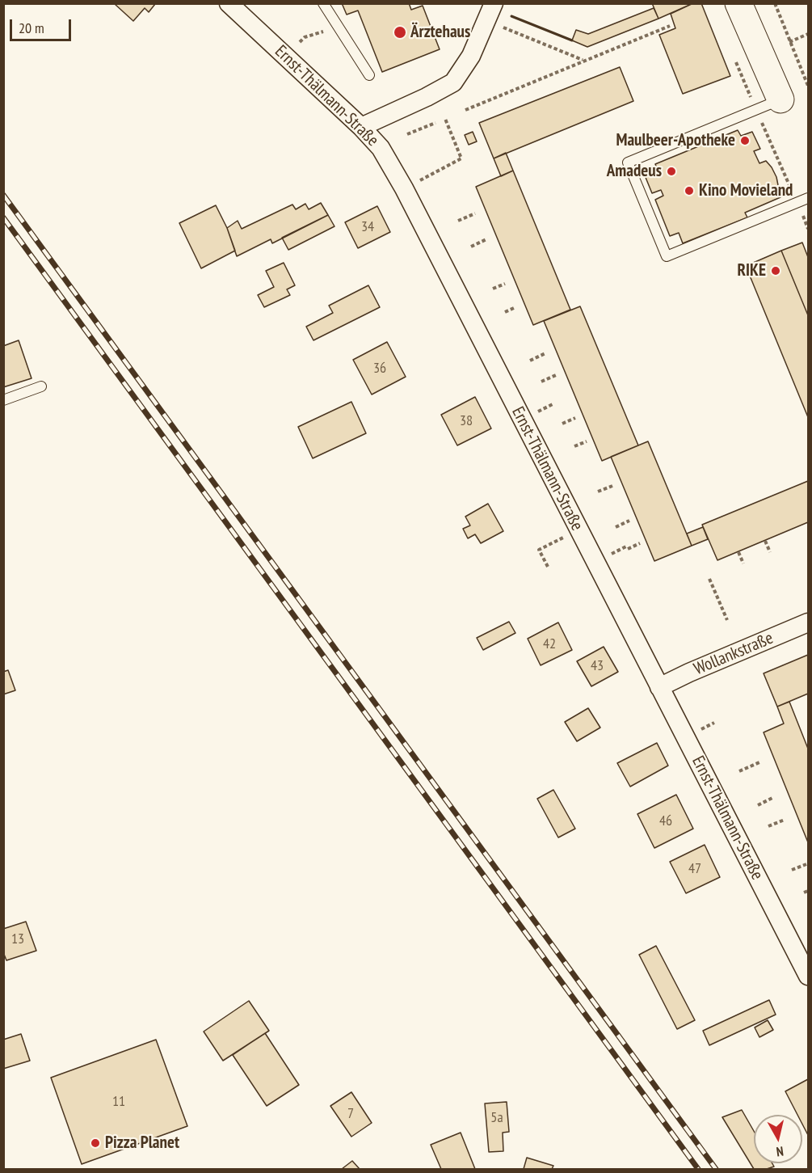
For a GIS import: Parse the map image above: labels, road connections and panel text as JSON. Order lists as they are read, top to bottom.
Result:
{
  "streets": {
    "street": ["Ernst-Thälmann-Straße", "Wollankstraße"]
  },
  "crossings": [
    ["Ernst-Thälmann-Straße", "Wollankstraße"]
  ],
  "places": [
    "Ärztehaus",
    "Maulbeer-Apotheke",
    "Amadeus",
    "Kino Movieland",
    "RIKE",
    "Pizza Planet"
  ],
  "house_numbers": [
    "34",
    "36",
    "38",
    "42",
    "43",
    "46",
    "47",
    "13",
    "11",
    "7",
    "5a"
  ],
  "scale_bar": "20 m",
  "north": "bottom"
}
